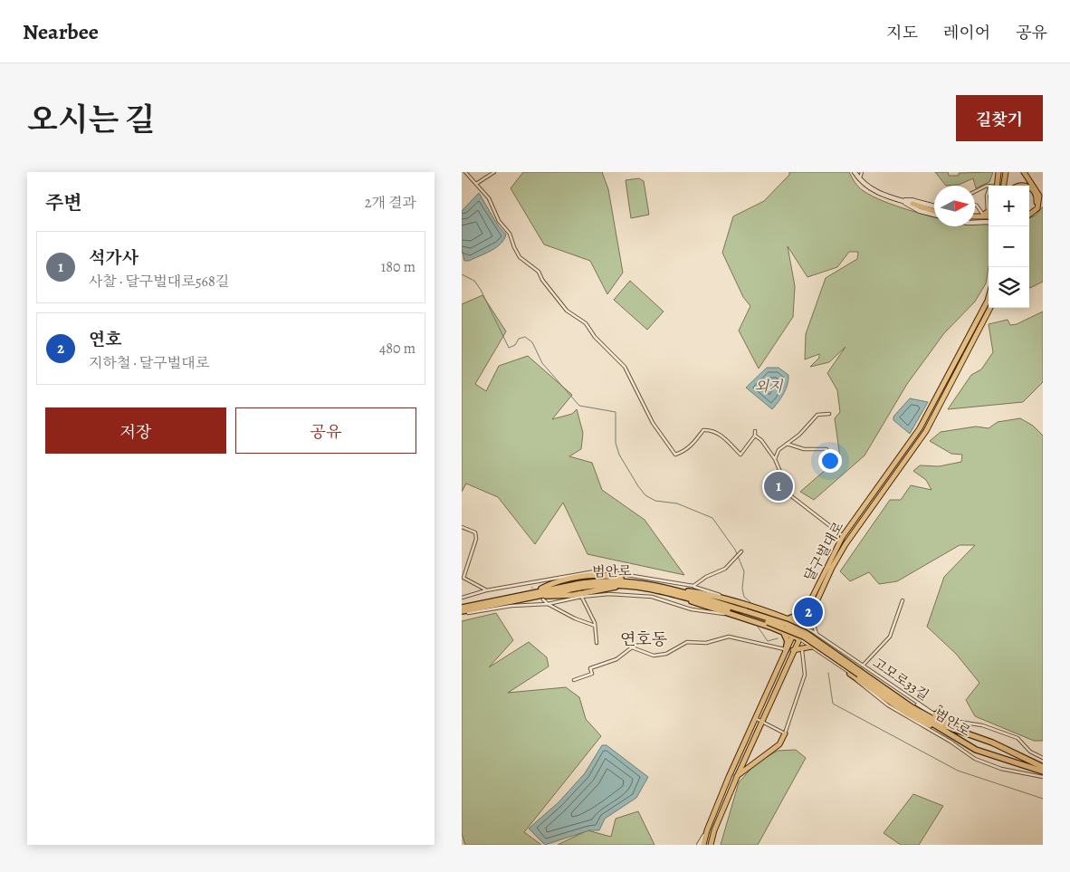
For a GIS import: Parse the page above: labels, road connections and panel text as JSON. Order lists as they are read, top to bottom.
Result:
{
  "streets": {
    "highway": ["범안로"],
    "main road": ["달구벌대로"],
    "street": ["고모로33길"]
  },
  "crossings": [
    ["달구벌대로", "고모로33길"]
  ],
  "districts": ["연호동"],
  "water": ["외지"],
  "north": "right",
  "page": {
    "header": "Nearbee",
    "nav": ["지도", "레이어", "공유"],
    "title": "오시는 길",
    "buttons": [
      "길찾기",
      ["저장", "공유"]
    ],
    "heading": ["주변", "2개 결과"],
    "map_buttons": ["+", "−"],
    "list": [
      {
        "mark": "1",
        "name": "석가사",
        "note": "사찰 · 달구벌대로568길",
        "value": "180 m"
      },
      {
        "mark": "2",
        "name": "연호",
        "note": "지하철 · 달구벌대로",
        "value": "480 m"
      }
    ],
    "pins": ["1", "2"]
  }
}
